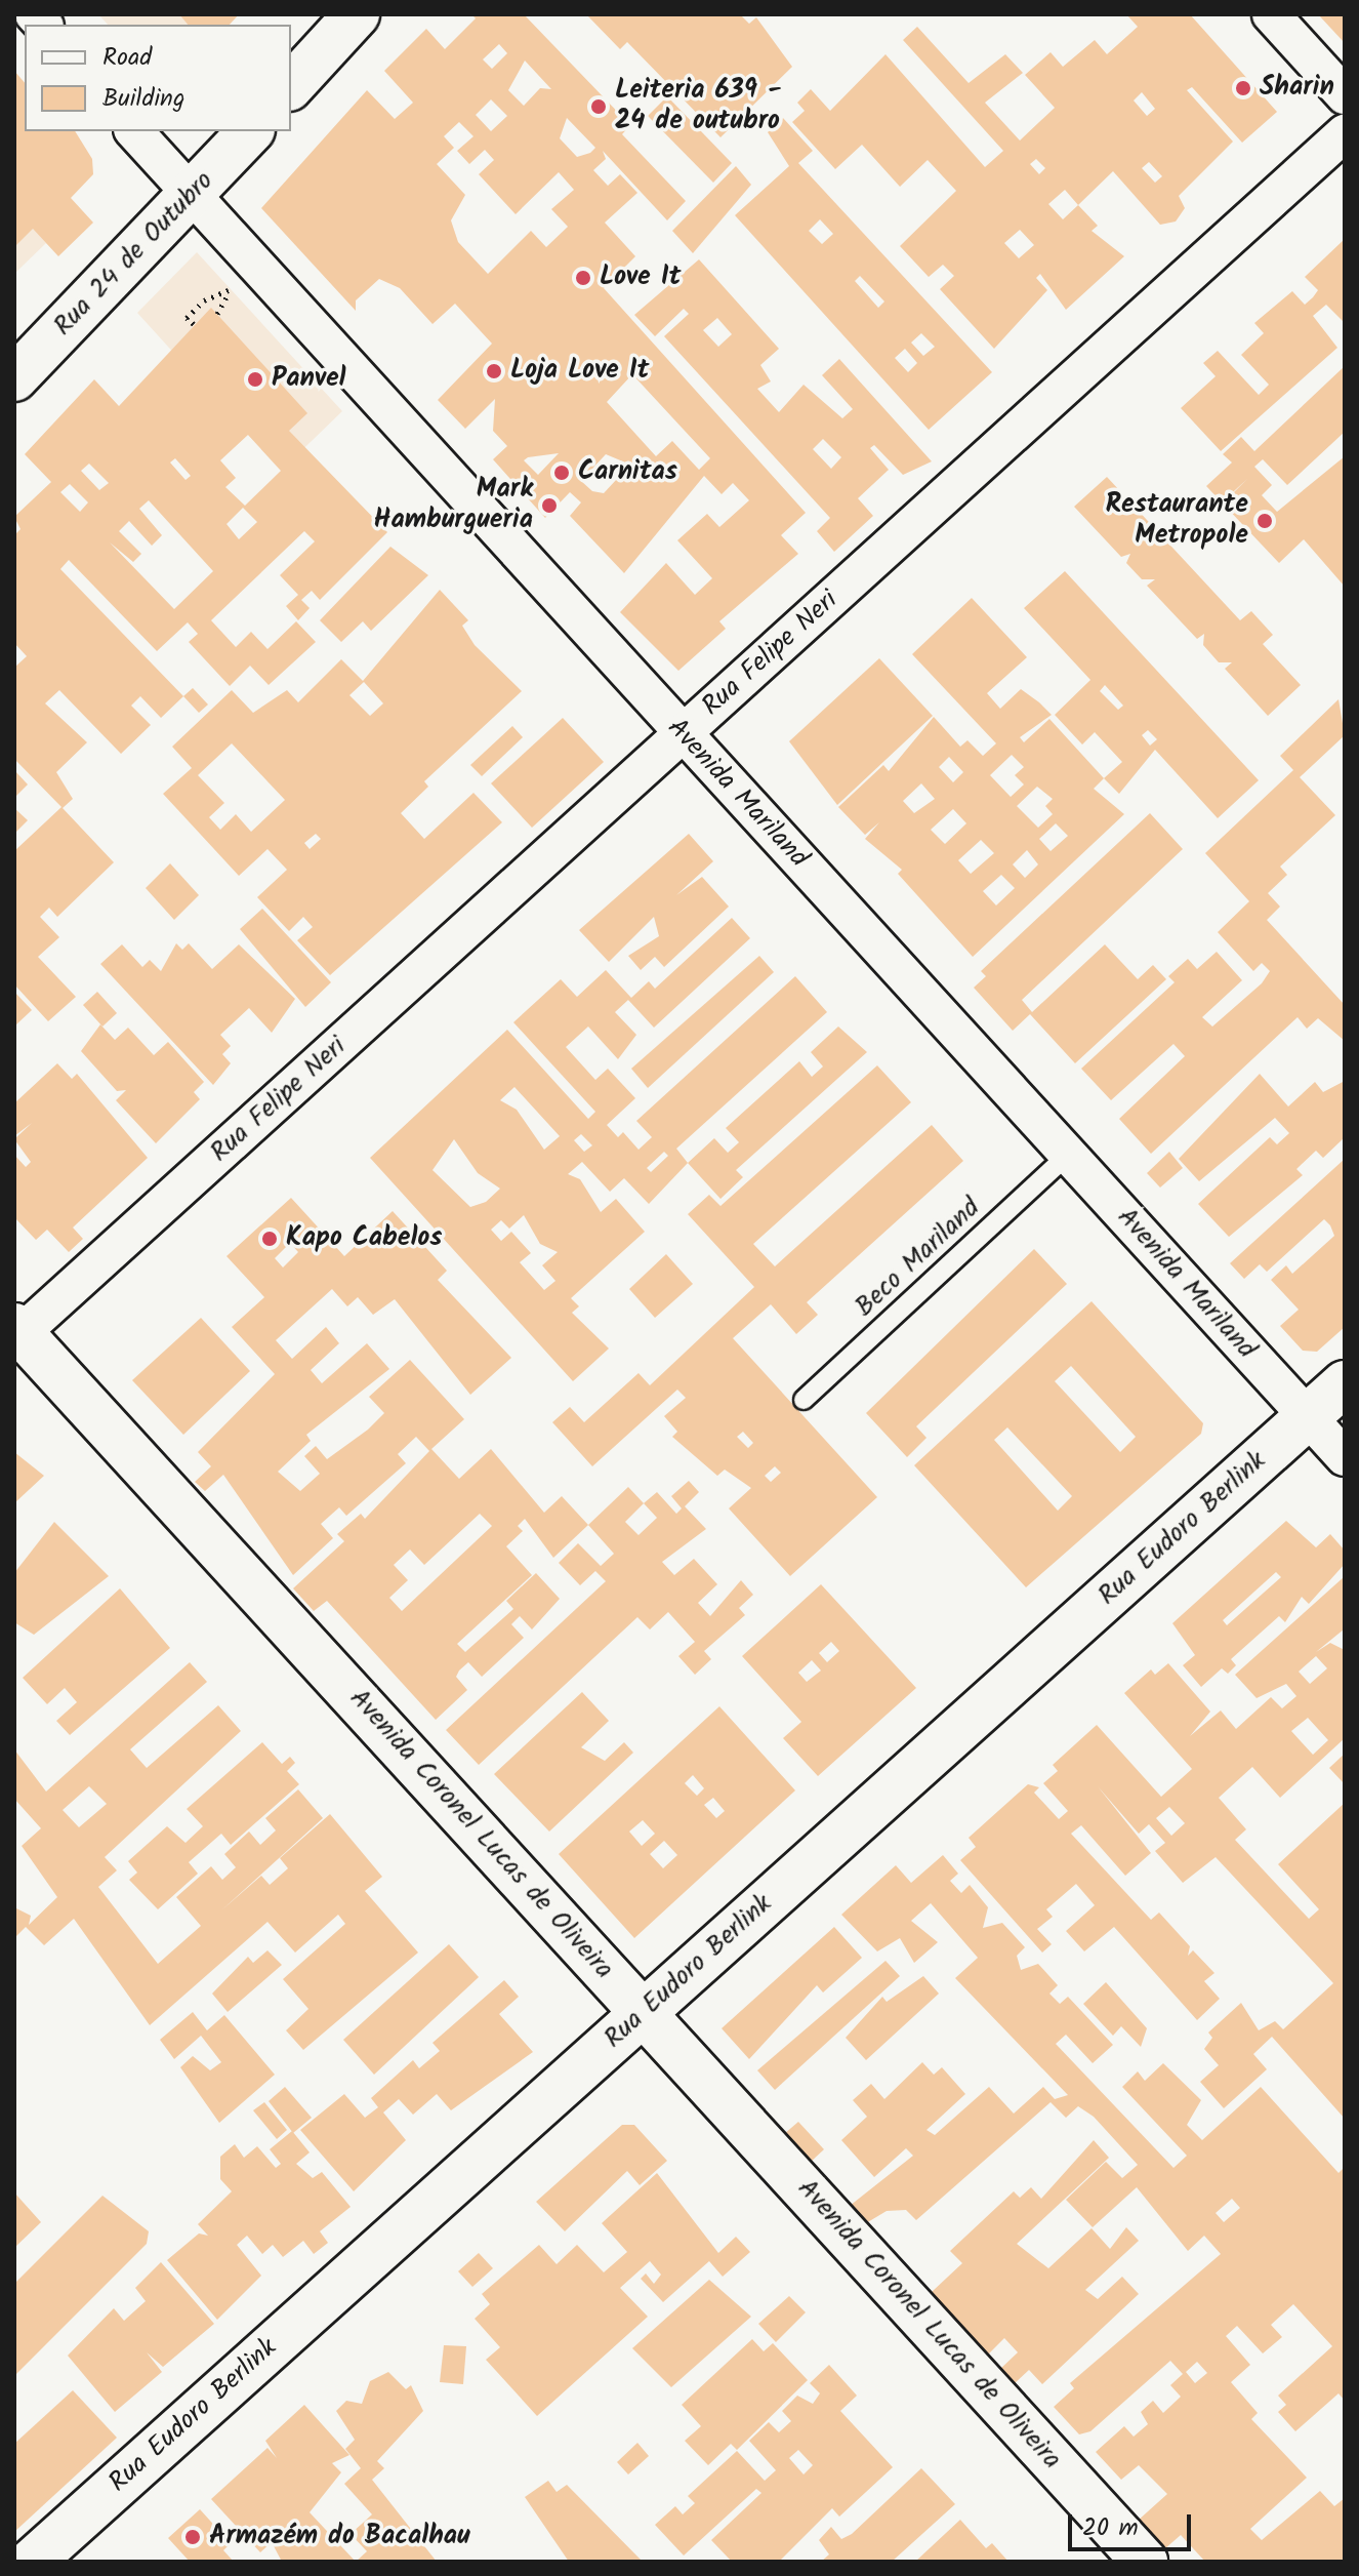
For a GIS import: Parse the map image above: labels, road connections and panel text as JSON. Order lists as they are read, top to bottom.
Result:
{
  "streets": {
    "street": [
      "Rua 24 de Outubro",
      "Rua Felipe Neri",
      "Avenida Mariland",
      "Rua Eudoro Berlink",
      "Avenida Coronel Lucas de Oliveira"
    ],
    "lane": ["Beco Mariland"]
  },
  "crossings": [
    ["Rua 24 de Outubro", "Avenida Mariland"],
    ["Rua Felipe Neri", "Avenida Mariland"],
    ["Rua Felipe Neri", "Avenida Coronel Lucas de Oliveira"],
    ["Avenida Mariland", "Beco Mariland"],
    ["Avenida Mariland", "Rua Eudoro Berlink"],
    ["Rua Eudoro Berlink", "Avenida Coronel Lucas de Oliveira"]
  ],
  "places": [
    "Sharin",
    "Leiteria 639 - 24 de outubro",
    "Love It",
    "Loja Love It",
    "Panvel",
    "Carnitas",
    "Mark Hamburgueria",
    "Restaurante Metropole",
    "Kapo Cabelos",
    "Armazém do Bacalhau"
  ],
  "legend": ["Road", "Building"],
  "scale_bar": "20 m"
}
